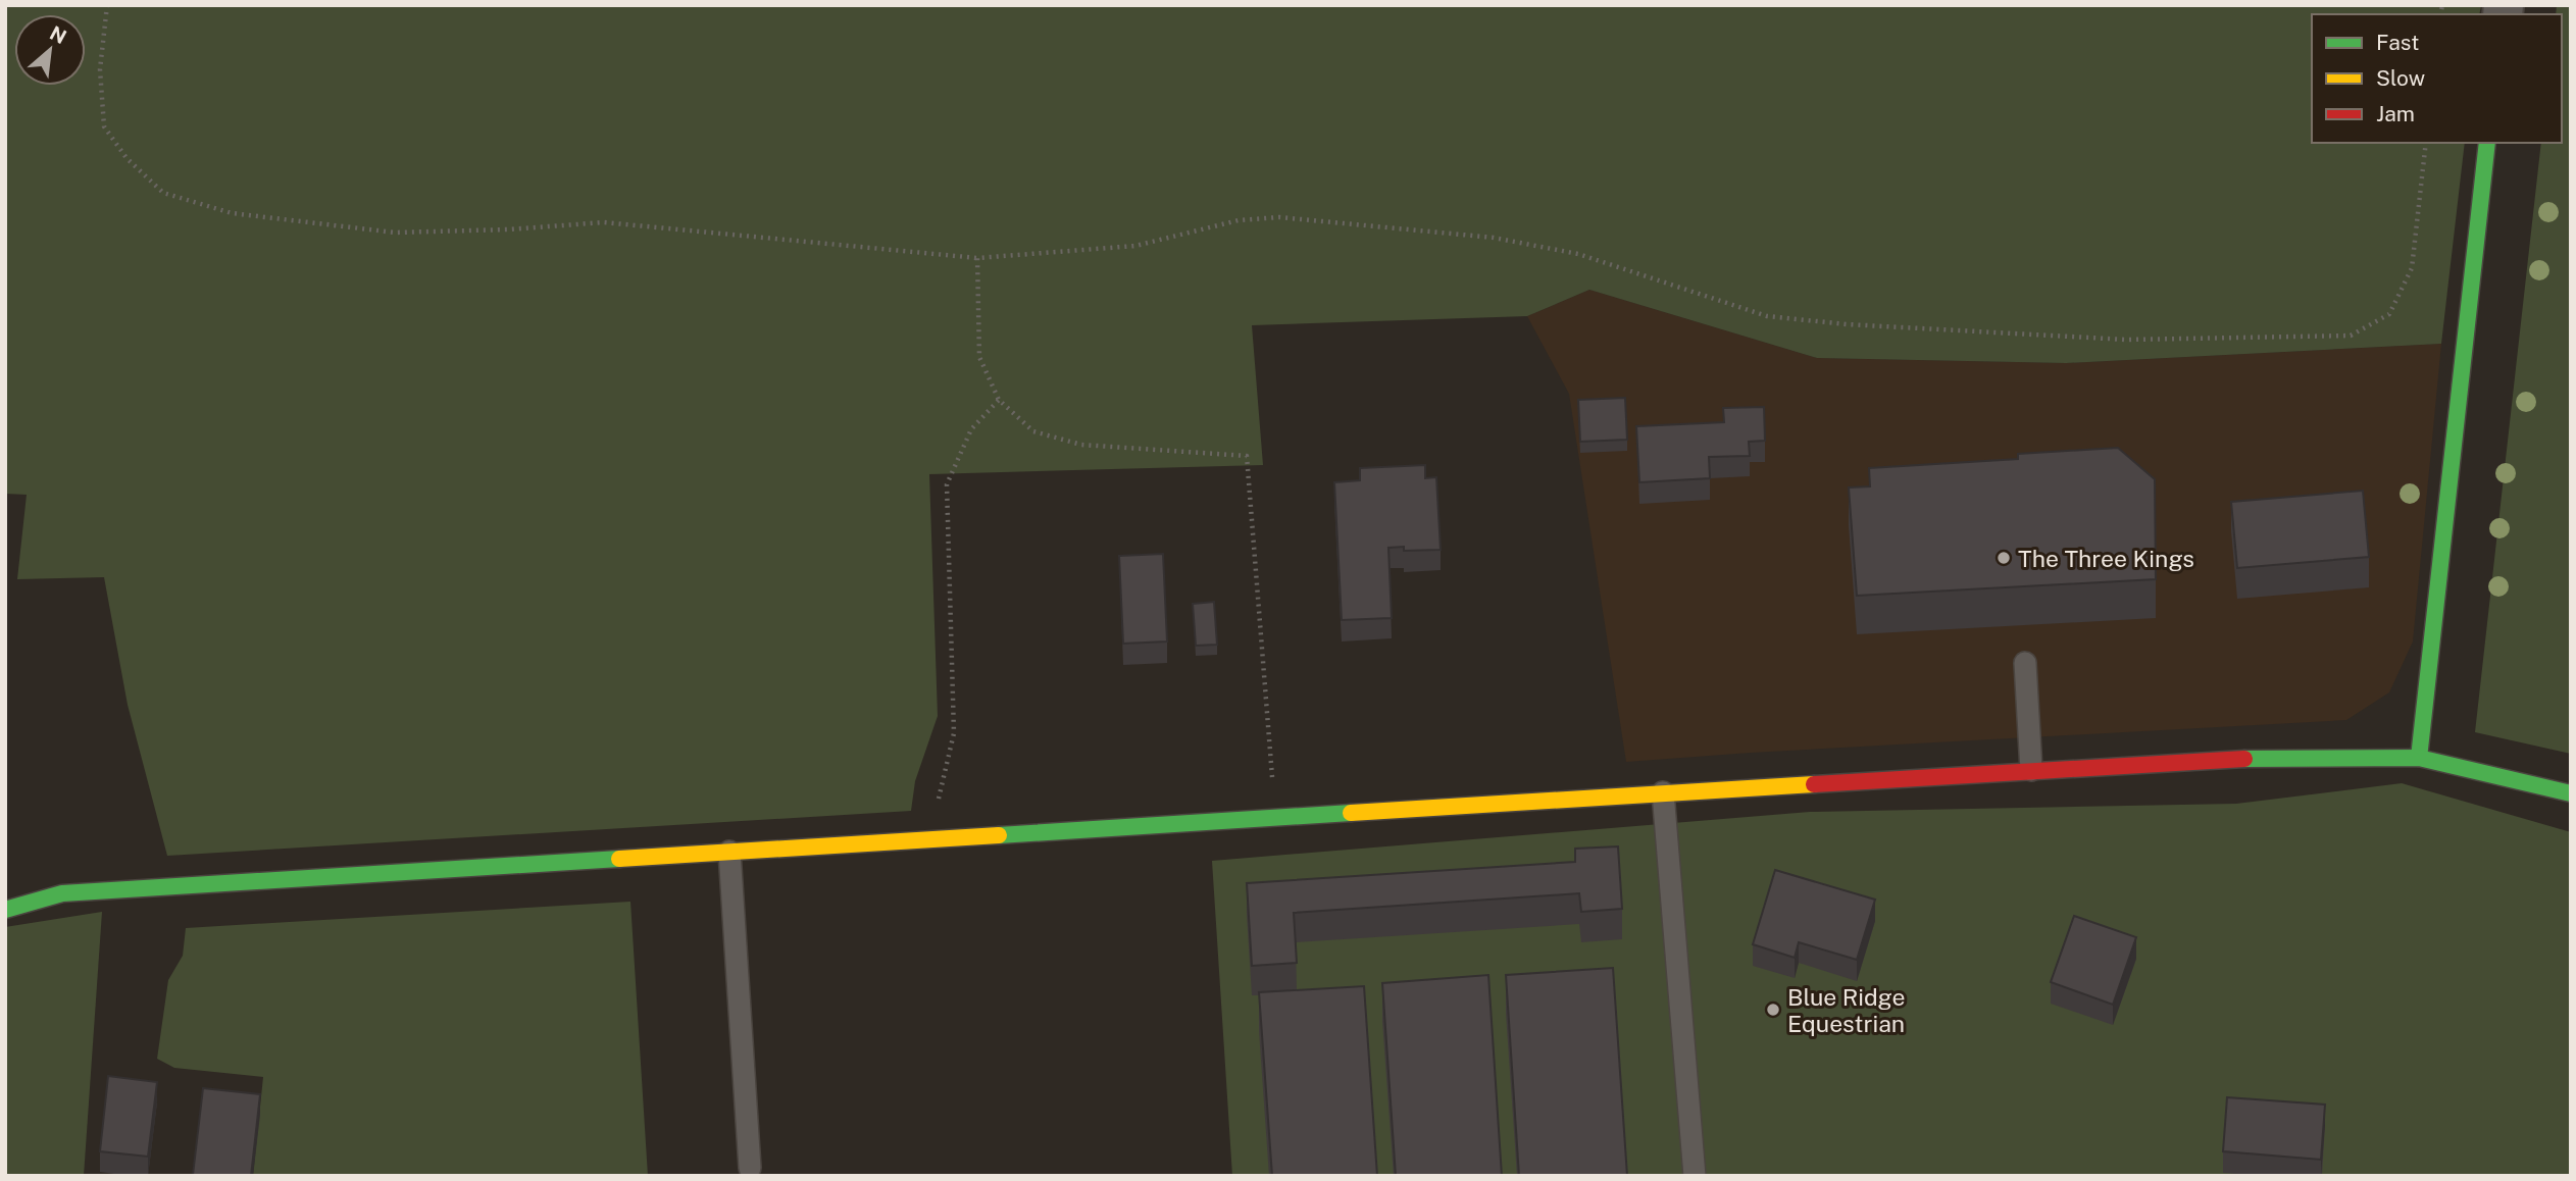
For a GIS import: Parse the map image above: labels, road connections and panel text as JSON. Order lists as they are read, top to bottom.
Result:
{
  "places": ["The Three Kings", "Blue Ridge Equestrian"],
  "legend": ["Fast", "Slow", "Jam"],
  "north": "top right"
}
